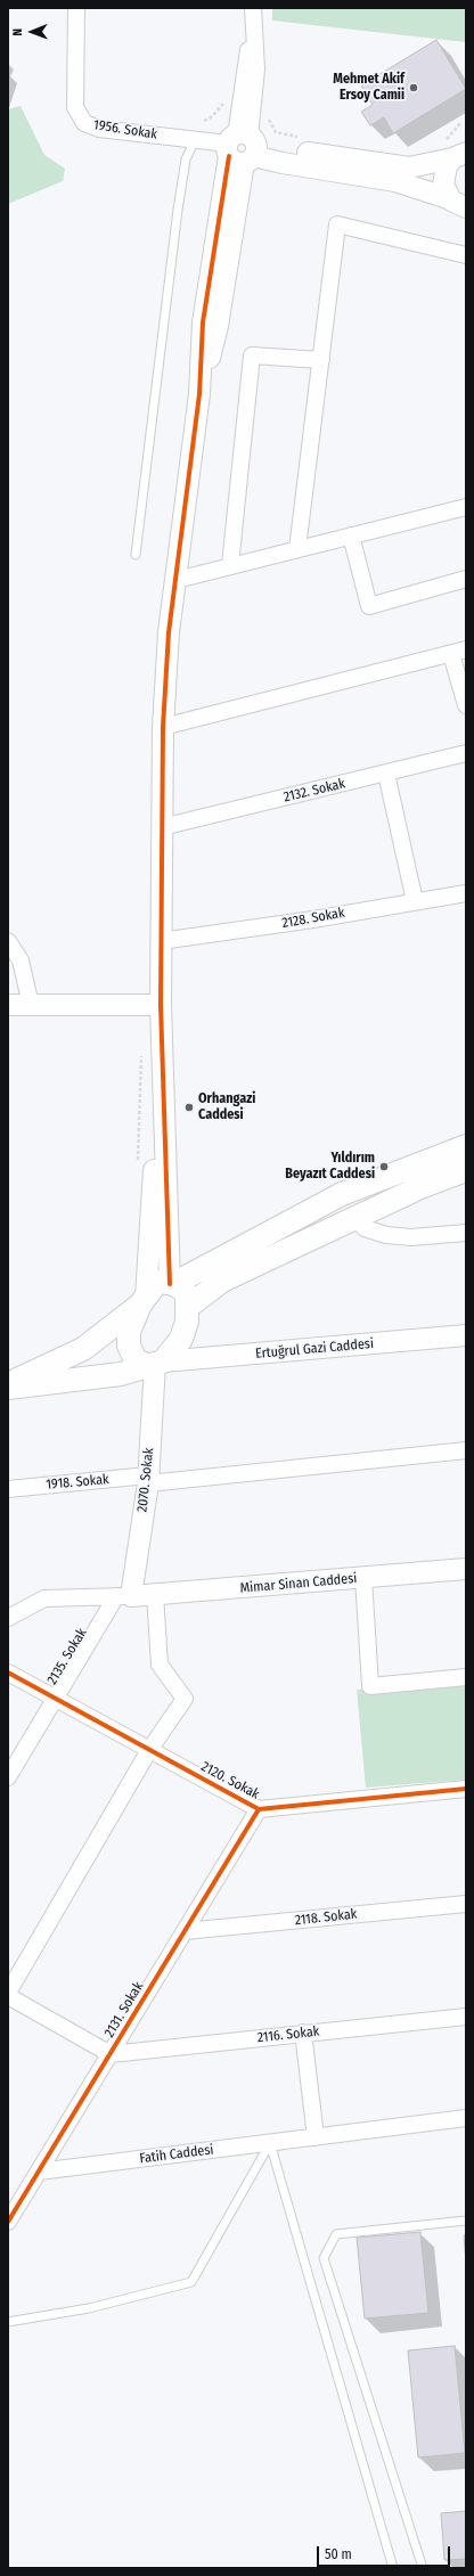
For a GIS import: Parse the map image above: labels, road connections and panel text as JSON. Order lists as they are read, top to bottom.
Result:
{
  "streets": {
    "street": [
      "1956. Sokak",
      "2132. Sokak",
      "2128. Sokak",
      "Ertuğrul Gazi Caddesi",
      "2070. Sokak",
      "1918. Sokak",
      "Mimar Sinan Caddesi",
      "2135. Sokak",
      "2120. Sokak",
      "2118. Sokak",
      "2131. Sokak",
      "2116. Sokak",
      "Fatih Caddesi"
    ]
  },
  "crossings": [
    ["Ertuğrul Gazi Caddesi", "2070. Sokak"],
    ["2070. Sokak", "1918. Sokak"],
    ["2070. Sokak", "Mimar Sinan Caddesi"],
    ["2070. Sokak", "2135. Sokak"],
    ["Mimar Sinan Caddesi", "2135. Sokak"],
    ["2135. Sokak", "2120. Sokak"],
    ["2120. Sokak", "2131. Sokak"],
    ["2118. Sokak", "2131. Sokak"],
    ["2131. Sokak", "2116. Sokak"],
    ["2131. Sokak", "Fatih Caddesi"]
  ],
  "places": ["Mehmet Akif Ersoy Camii", "Orhangazi Caddesi", "Yıldırım Beyazıt Caddesi"],
  "scale_bar": "50 m",
  "north": "left"
}
